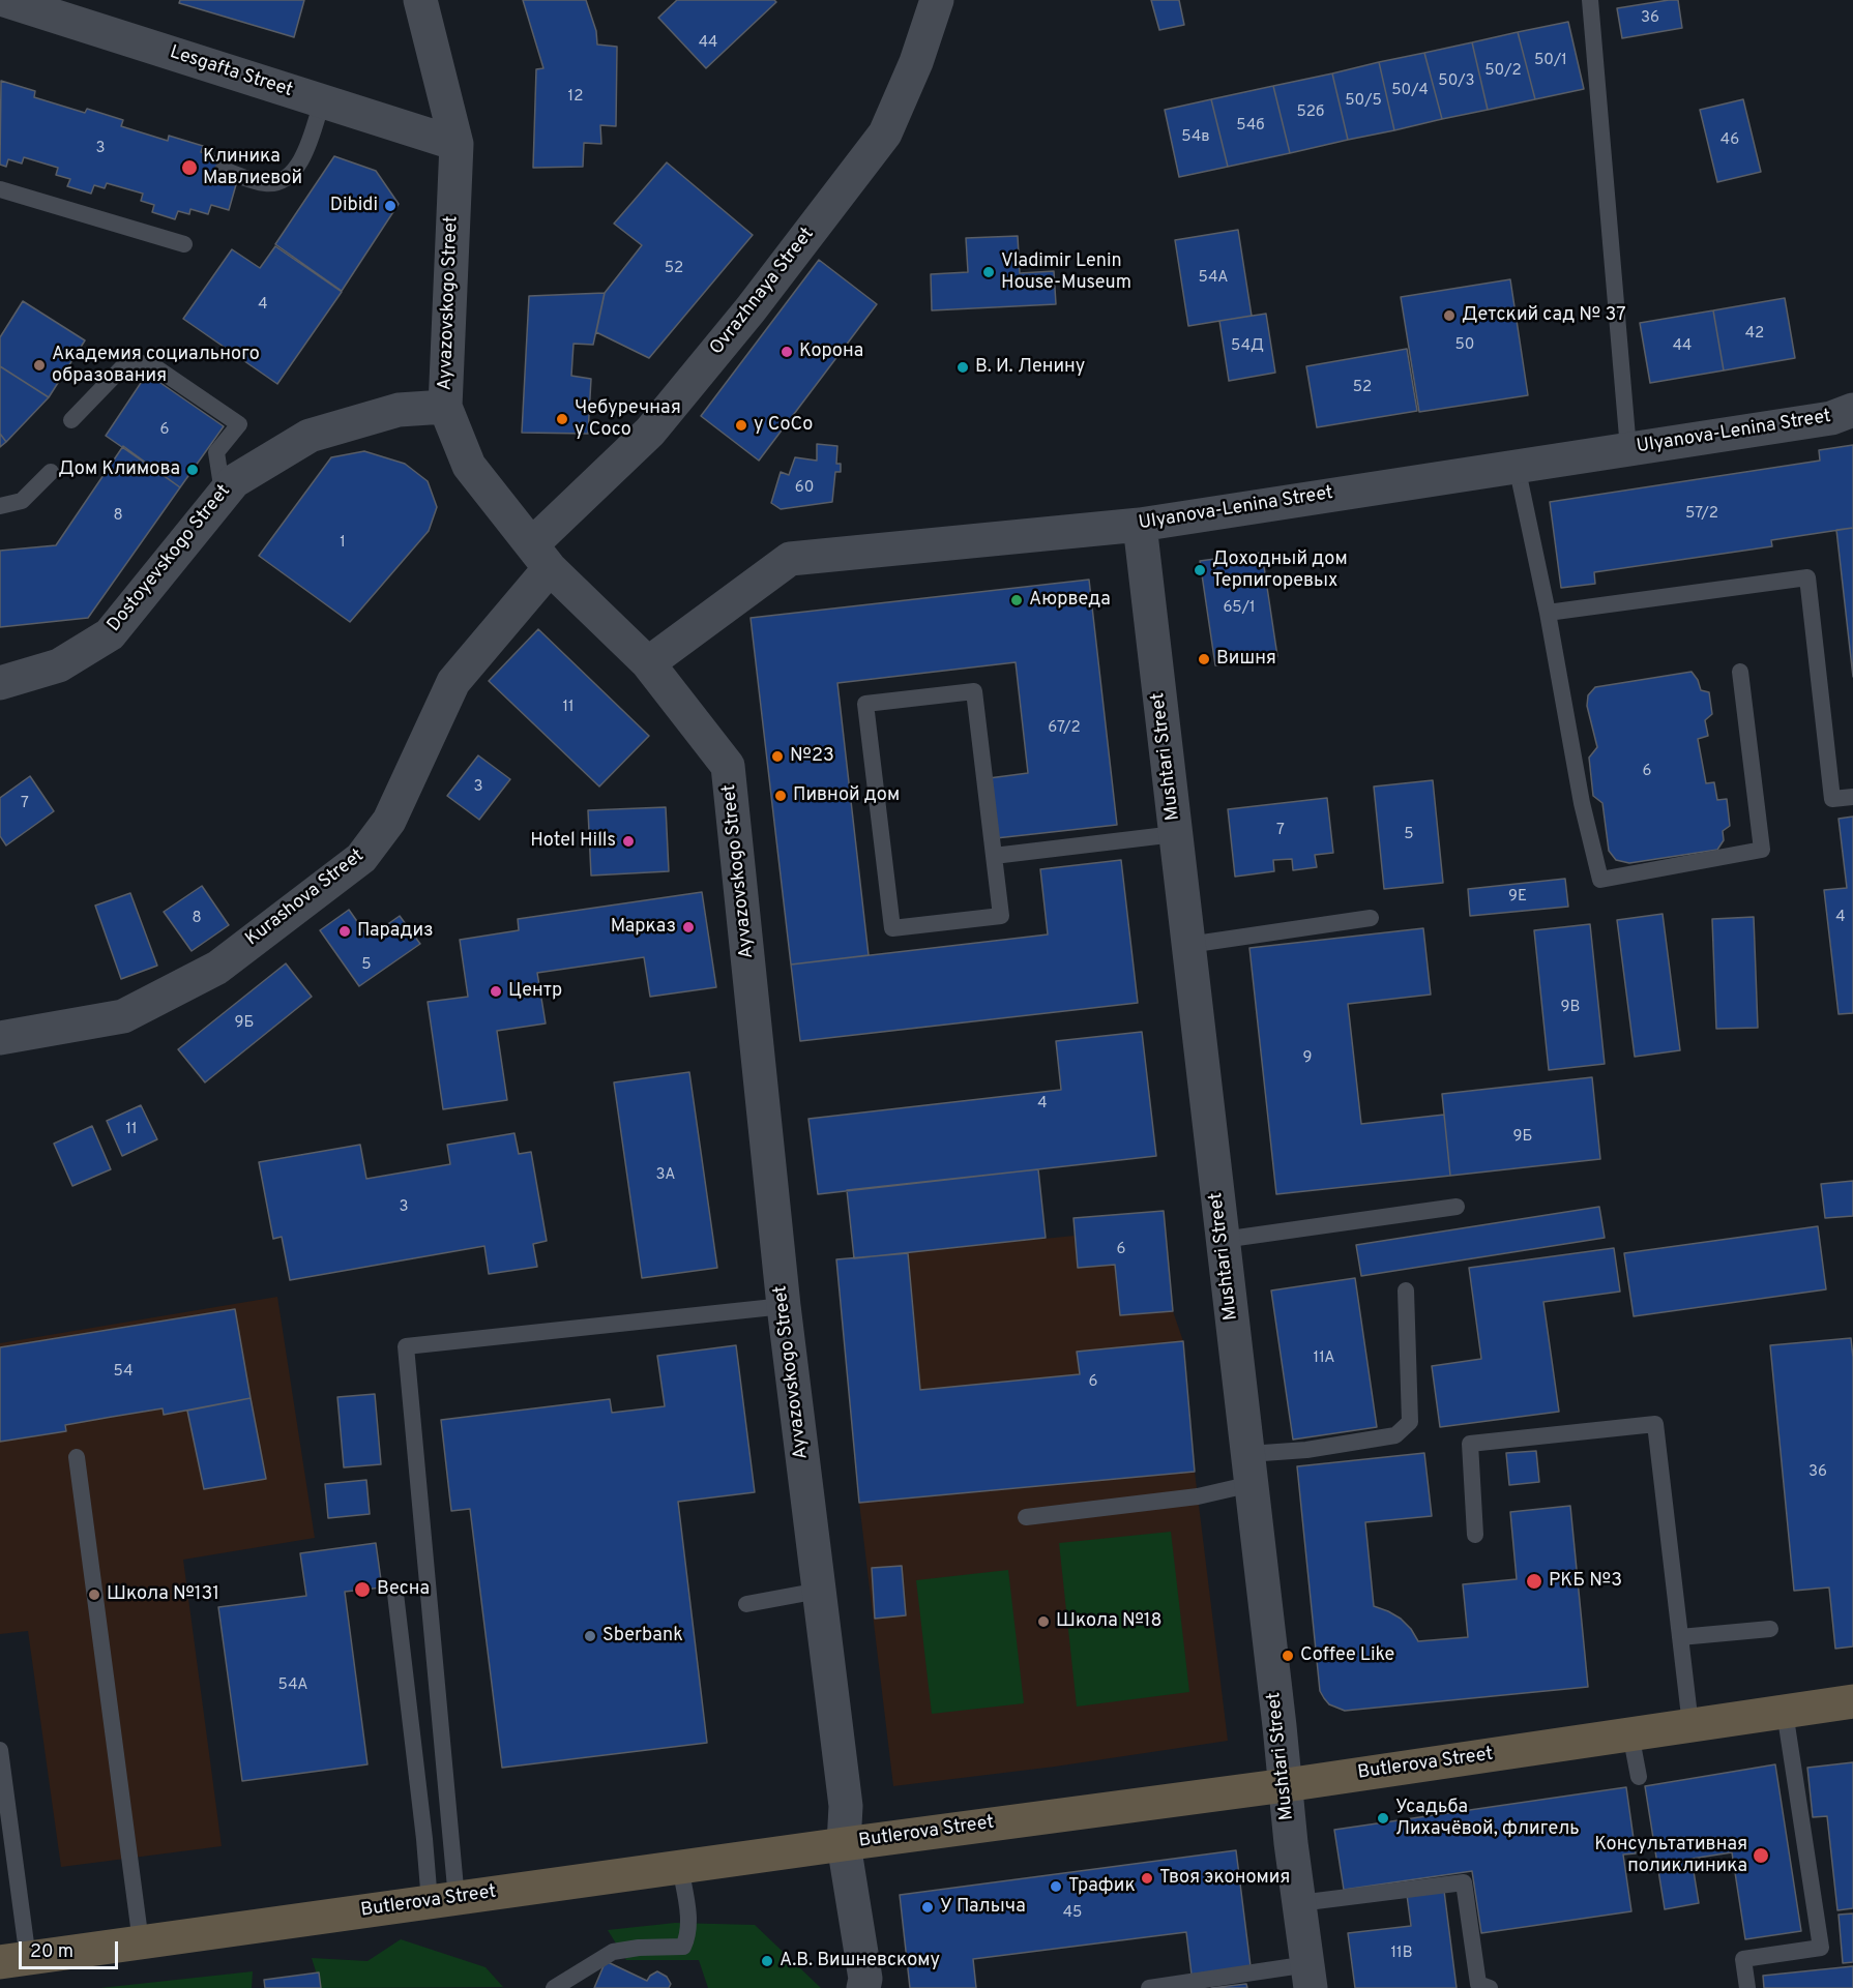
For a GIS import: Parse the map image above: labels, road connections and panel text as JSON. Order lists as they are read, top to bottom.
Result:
{
  "streets": {
    "main road": ["Butlerova Street"],
    "street": [
      "Lesgafta Street",
      "Ovrazhnaya Street",
      "Ayvazovskogo Street",
      "Ulyanova-Lenina Street",
      "Dostoyevskogo Street",
      "Mushtari Street",
      "Kurashova Street"
    ]
  },
  "crossings": [
    ["Lesgafta Street", "Ayvazovskogo Street"],
    ["Ovrazhnaya Street", "Ayvazovskogo Street"],
    ["Ovrazhnaya Street", "Kurashova Street"],
    ["Ayvazovskogo Street", "Ulyanova-Lenina Street"],
    ["Ayvazovskogo Street", "Dostoyevskogo Street"],
    ["Ayvazovskogo Street", "Kurashova Street"],
    ["Ayvazovskogo Street", "Butlerova Street"],
    ["Ulyanova-Lenina Street", "Mushtari Street"],
    ["Mushtari Street", "Butlerova Street"]
  ],
  "places": [
    "Клиника Мавлиевой",
    "Dibidi",
    "Vladimir Lenin House-Museum",
    "Детский сад № 37",
    "Корона",
    "Академия социального образования",
    "В. И. Ленину",
    "Чебуречная у Сосо",
    "у СоСо",
    "Дом Климова",
    "Доходный дом Терпигоревых",
    "Аюрведа",
    "Вишня",
    "№23",
    "Пивной дом",
    "Hotel Hills",
    "Марказ",
    "Парадиз",
    "Центр",
    "РКБ №3",
    "Весна",
    "Школа №131",
    "Школа №18",
    "Sberbank",
    "Coffee Like",
    "Усадьба Лихачёвой, флигель",
    "Консультативная поликлиника",
    "Твоя экономия",
    "Трафик",
    "У Палыча",
    "А.В. Вишневскому"
  ],
  "house_numbers": [
    "36",
    "44",
    "50/1",
    "50/2",
    "50/3",
    "50/4",
    "12",
    "50/5",
    "52б",
    "54б",
    "54в",
    "46",
    "3",
    "52",
    "54А",
    "4",
    "42",
    "50",
    "54Д",
    "44",
    "52",
    "6",
    "60",
    "57/2",
    "8",
    "1",
    "65/1",
    "11",
    "67/2",
    "6",
    "3",
    "7",
    "7",
    "5",
    "9Е",
    "4",
    "8",
    "5",
    "9В",
    "9Б",
    "9",
    "4",
    "11",
    "9Б",
    "3А",
    "3",
    "6",
    "11А",
    "54",
    "6",
    "36",
    "54А",
    "45",
    "11В"
  ],
  "scale_bar": "20 m"
}
